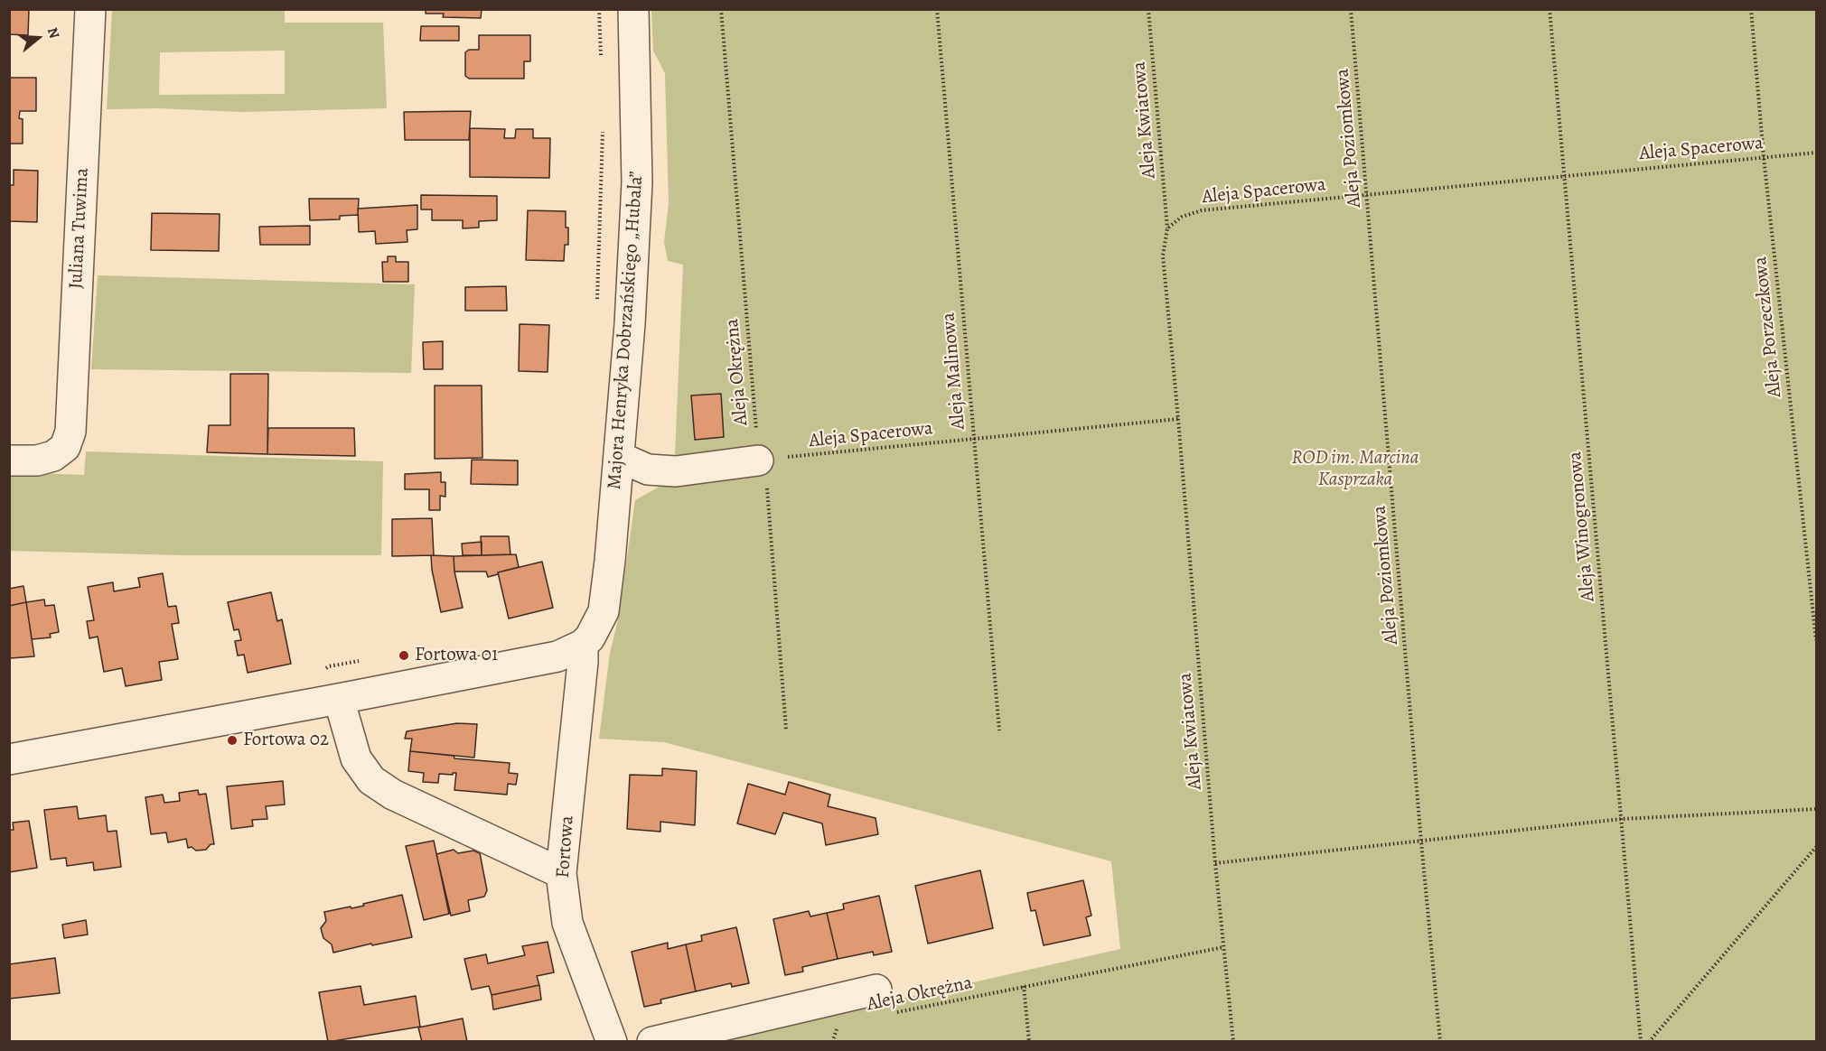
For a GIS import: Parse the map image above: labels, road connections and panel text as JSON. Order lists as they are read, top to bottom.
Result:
{
  "streets": {
    "street": ["Juliana Tuwima", "Majora Henryka Dobrzańskiego „Hubala”", "Fortowa"],
    "path": [
      "Aleja Kwiatowa",
      "Aleja Poziomkowa",
      "Aleja Spacerowa",
      "Aleja Porzeczkowa",
      "Aleja Malinowa",
      "Aleja Okrężna",
      "Aleja Winogronowa"
    ]
  },
  "crossings": [
    ["Aleja Kwiatowa", "Aleja Spacerowa"],
    ["Aleja Kwiatowa", "Aleja Okrężna"],
    ["Aleja Poziomkowa", "Aleja Spacerowa"],
    ["Aleja Spacerowa", "Aleja Porzeczkowa"],
    ["Aleja Spacerowa", "Aleja Malinowa"],
    ["Aleja Spacerowa", "Aleja Okrężna"],
    ["Aleja Spacerowa", "Aleja Winogronowa"],
    ["Majora Henryka Dobrzańskiego „Hubala”", "Fortowa"]
  ],
  "parks": ["ROD im. Marcina Kasprzaka"],
  "places": ["Fortowa 01", "Fortowa 02"],
  "north": "right"
}
